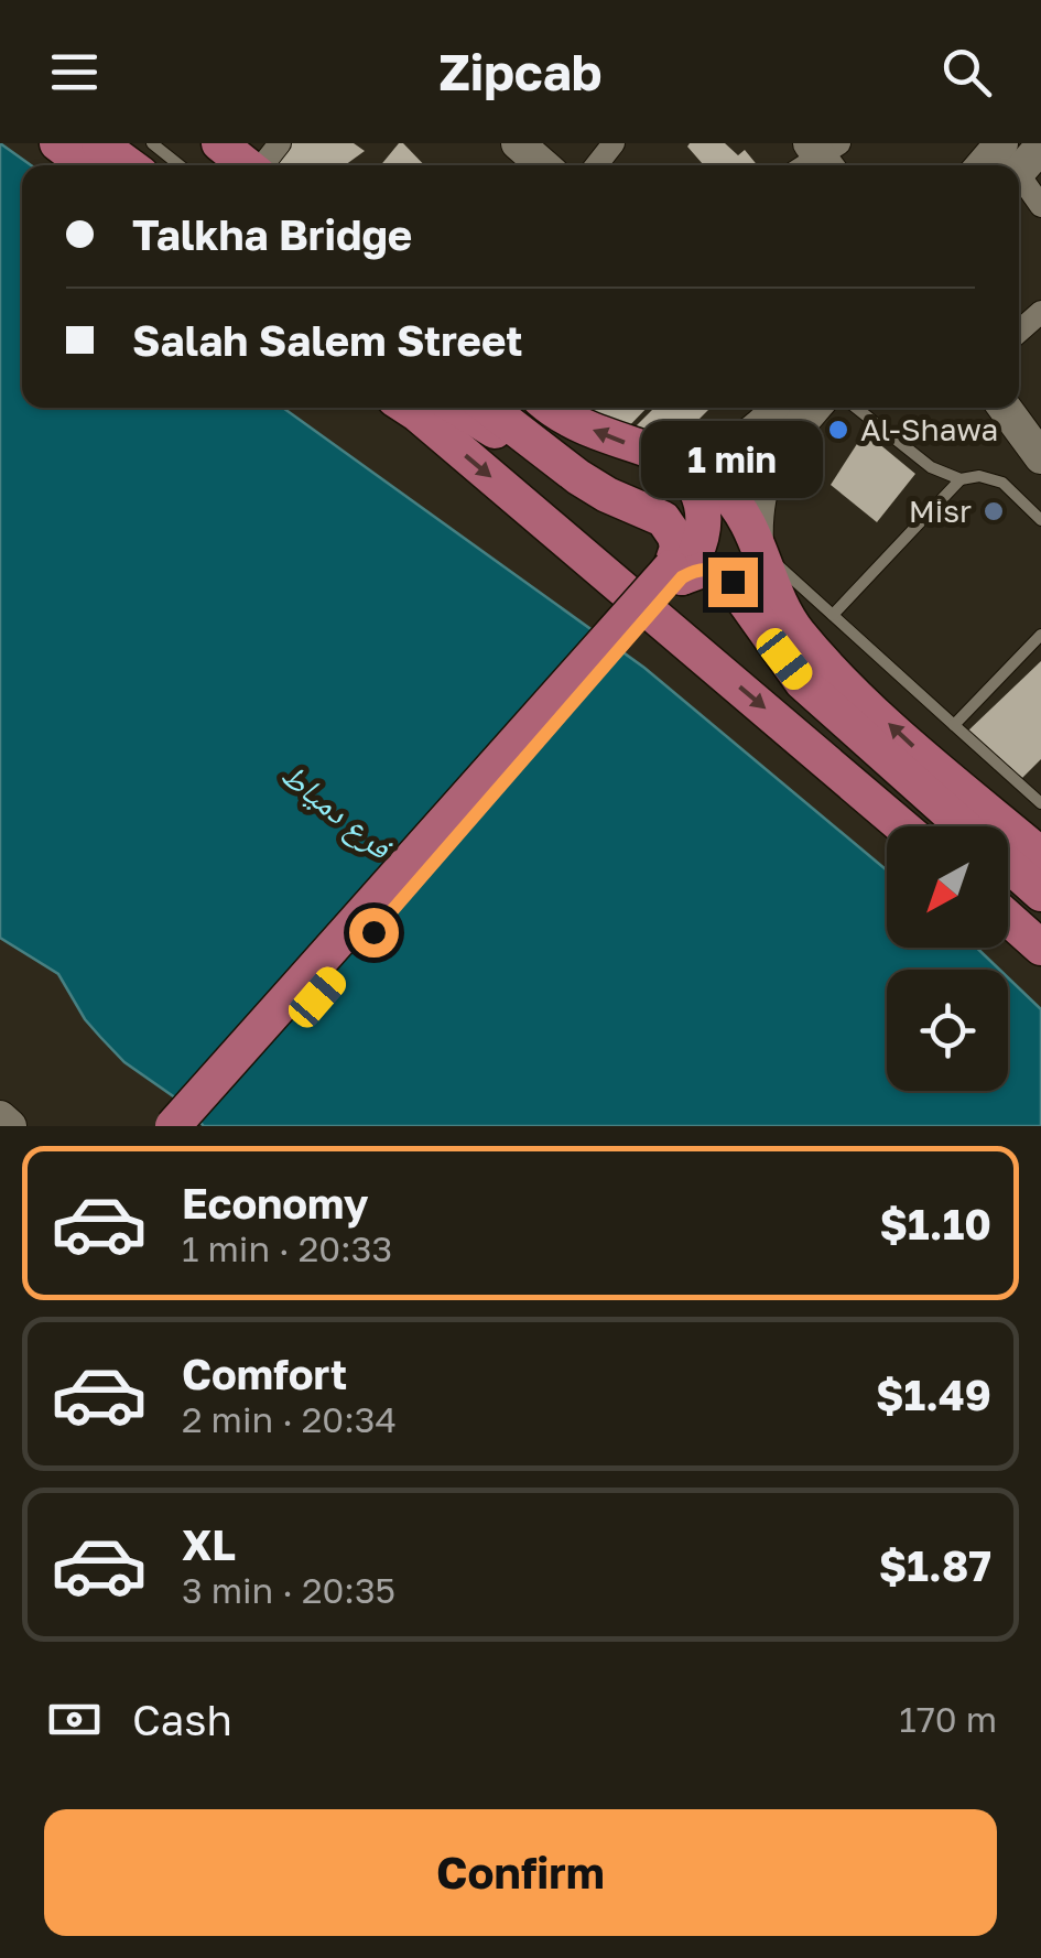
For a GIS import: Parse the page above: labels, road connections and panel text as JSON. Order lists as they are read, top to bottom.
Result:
{
  "water": ["فرع دمياط"],
  "places": ["Al-Shawa", "Misr"],
  "north": "bottom left",
  "page": {
    "header": "Zipcab",
    "banner": ["Talkha Bridge", "Salah Salem Street"],
    "bubble": "1 min",
    "list": [
      {
        "name": "Economy",
        "note": "1 min · 20:33",
        "value": "$1.10"
      },
      {
        "name": "Comfort",
        "note": "2 min · 20:34",
        "value": "$1.49"
      },
      {
        "name": "XL",
        "note": "3 min · 20:35",
        "value": "$1.87"
      }
    ],
    "pay": ["Cash", "170 m"],
    "buttons": "Confirm"
  }
}
